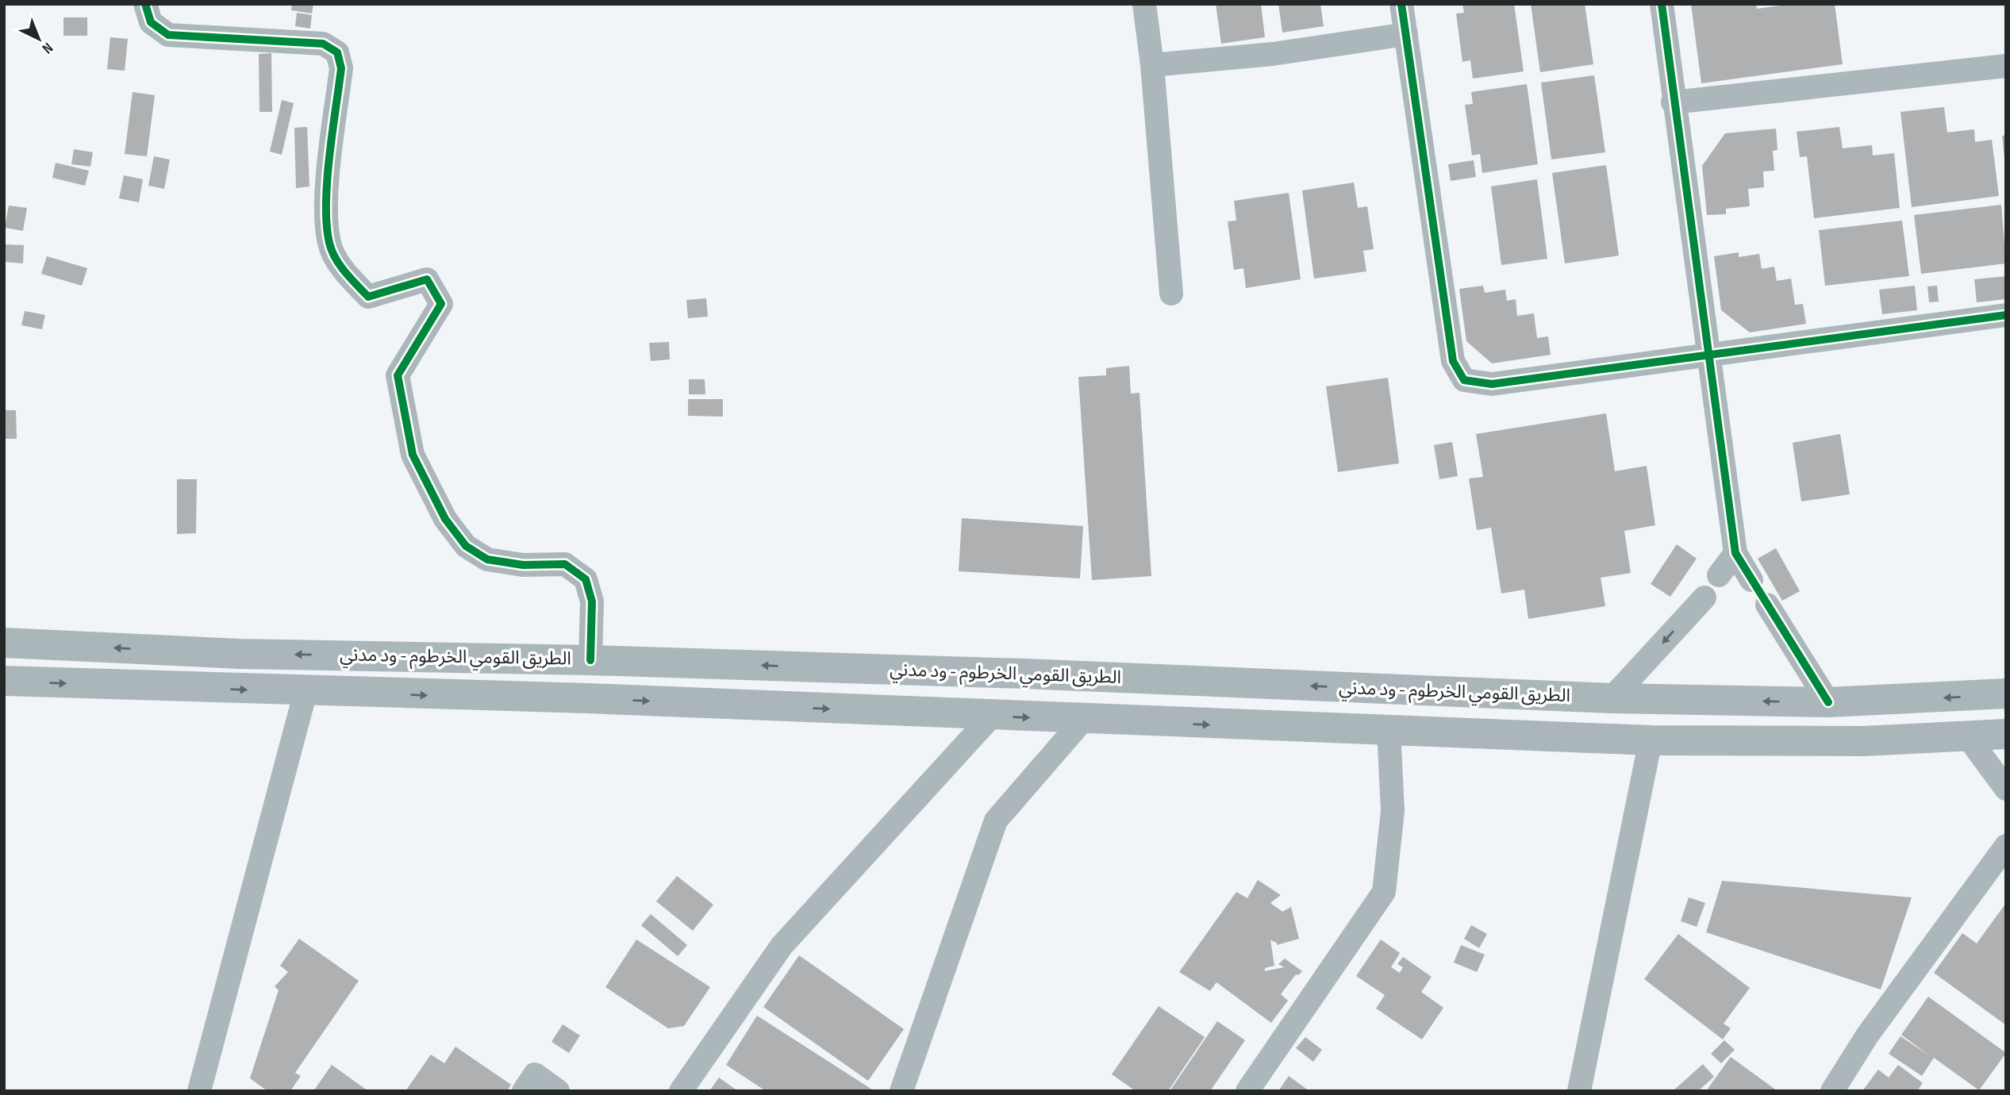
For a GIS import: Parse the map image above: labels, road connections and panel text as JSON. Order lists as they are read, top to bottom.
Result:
{
  "streets": {
    "highway": ["الطريق القومي الخرطوم - ود مدني"]
  },
  "north": "bottom right"
}
